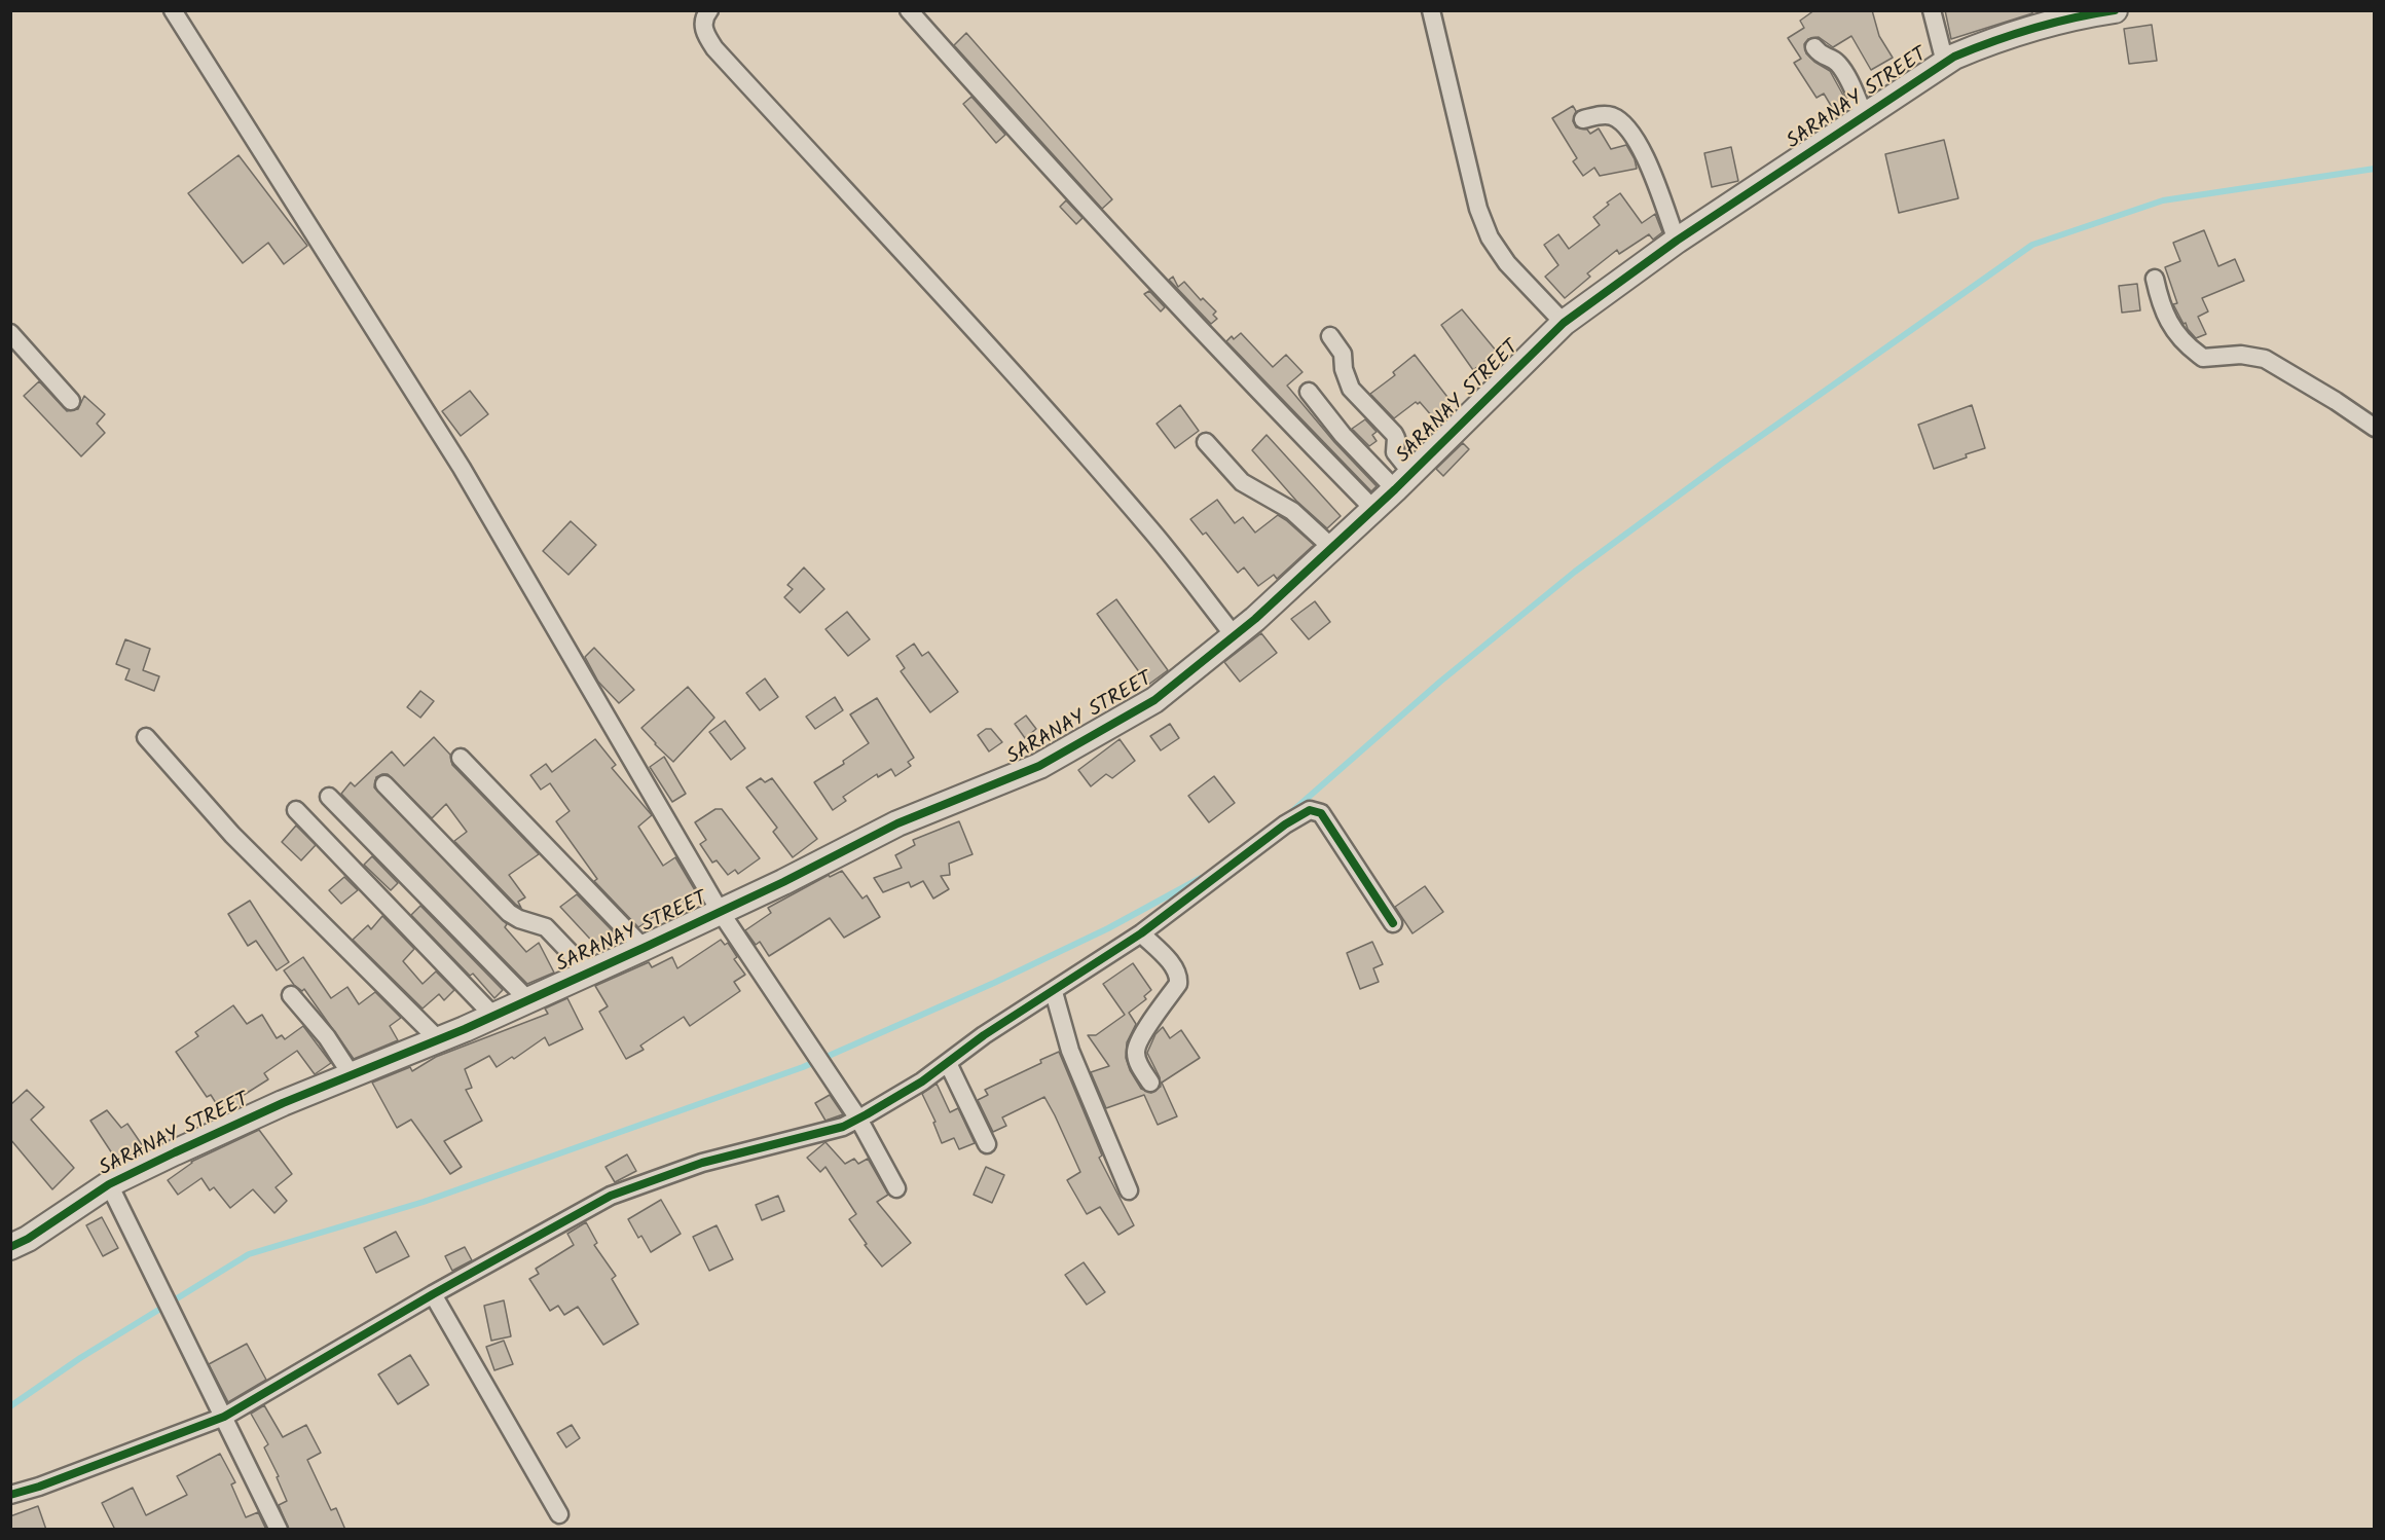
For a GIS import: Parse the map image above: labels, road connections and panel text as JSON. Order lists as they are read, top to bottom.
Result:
{
  "streets": {
    "street": ["SARANAY STREET"]
  }
}
